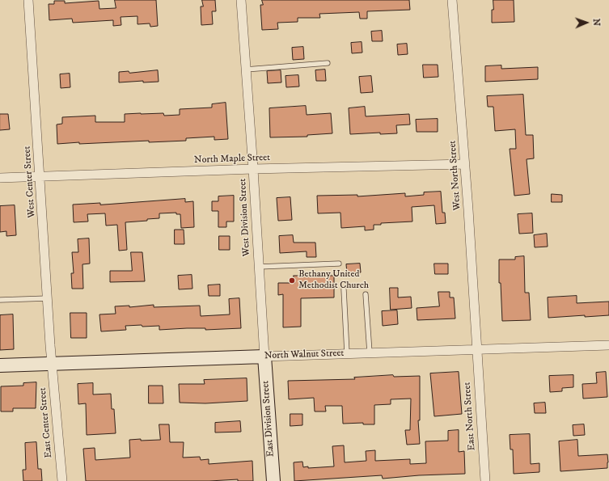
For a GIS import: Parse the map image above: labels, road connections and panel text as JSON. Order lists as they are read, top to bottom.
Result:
{
  "streets": {
    "street": [
      "North Maple Street",
      "West North Street",
      "West Center Street",
      "West Division Street",
      "North Walnut Street",
      "East North Street",
      "East Division Street",
      "East Center Street"
    ]
  },
  "crossings": [
    ["North Maple Street", "West North Street"],
    ["North Maple Street", "West Center Street"],
    ["North Maple Street", "West Division Street"],
    ["West North Street", "North Walnut Street"],
    ["West North Street", "East North Street"],
    ["West Center Street", "North Walnut Street"],
    ["West Center Street", "East Center Street"],
    ["West Division Street", "North Walnut Street"],
    ["West Division Street", "East Division Street"],
    ["North Walnut Street", "East North Street"],
    ["North Walnut Street", "East Division Street"],
    ["North Walnut Street", "East Center Street"]
  ],
  "places": ["Bethany United Methodist Church"],
  "north": "right"
}
